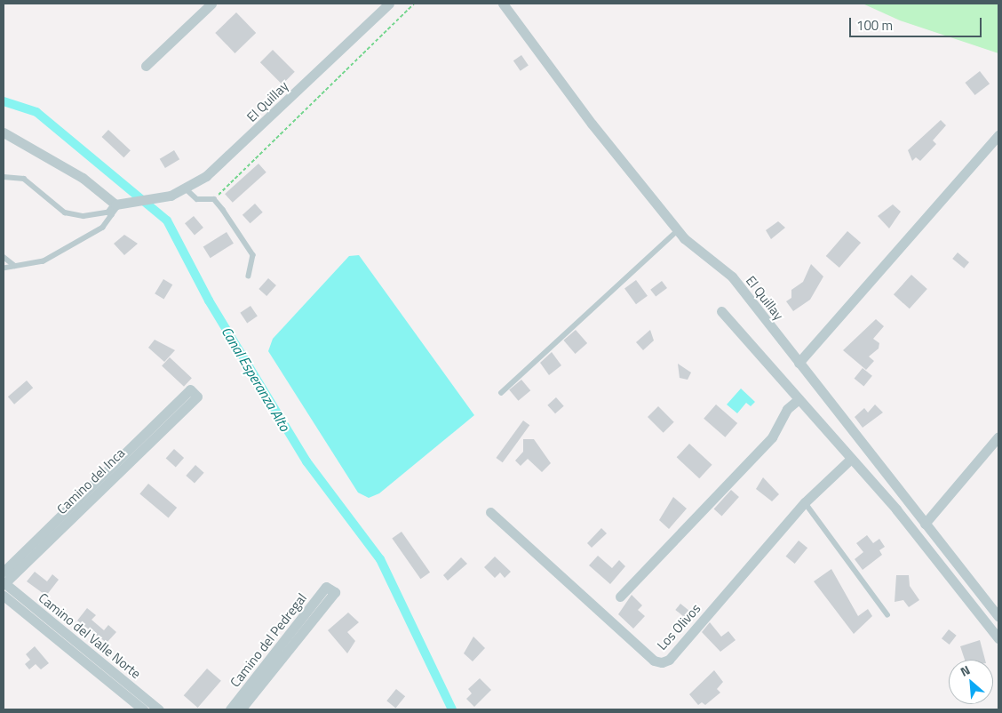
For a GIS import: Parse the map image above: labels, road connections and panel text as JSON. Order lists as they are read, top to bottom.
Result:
{
  "streets": {
    "street": [
      "El Quillay",
      "Camino del Inca",
      "Los Olivos",
      "Camino del Valle Norte",
      "Camino del Pedregal"
    ]
  },
  "crossings": [
    ["Camino del Inca", "Camino del Valle Norte"]
  ],
  "water": ["Canal Esperanza Alto"],
  "scale_bar": "100 m",
  "north": "top left"
}
